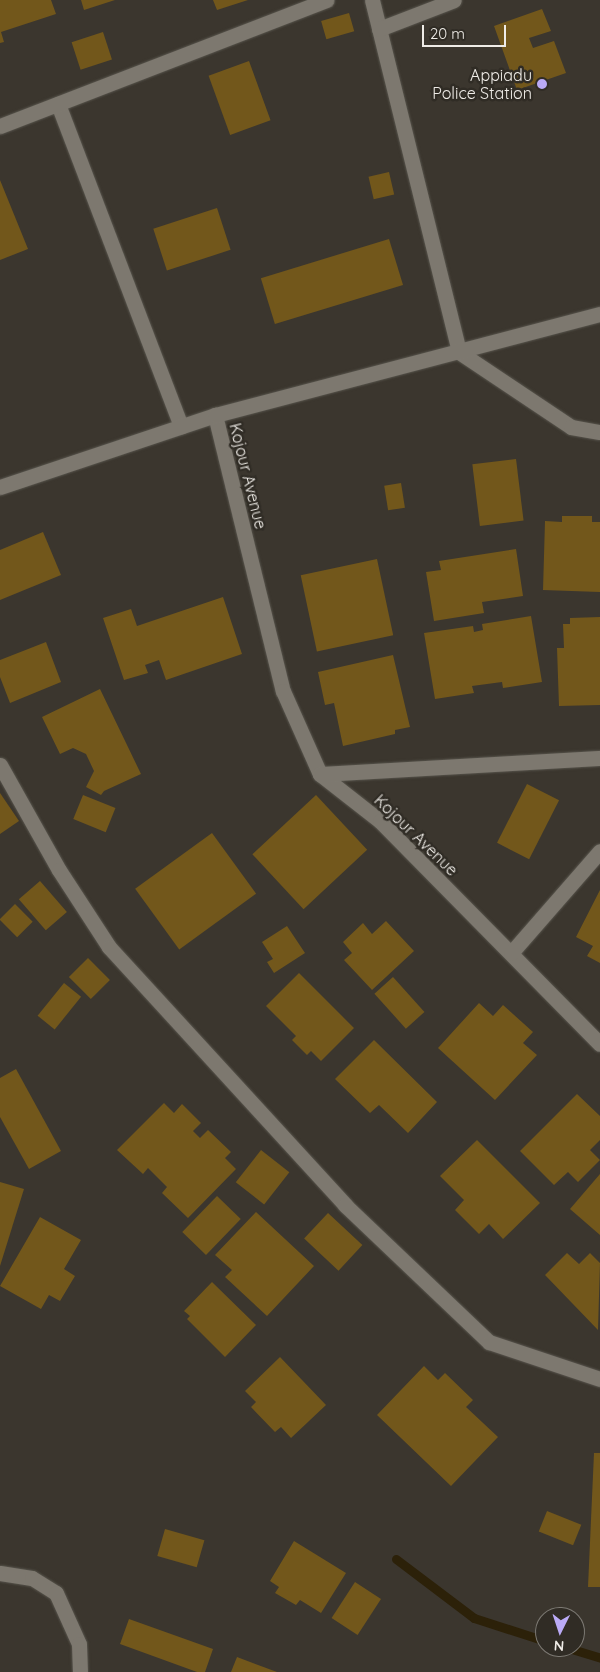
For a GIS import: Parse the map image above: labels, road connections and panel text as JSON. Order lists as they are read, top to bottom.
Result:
{
  "streets": {
    "street": ["Kojour Avenue"]
  },
  "places": ["Appiadu Police Station"],
  "scale_bar": "20 m",
  "north": "bottom"
}
